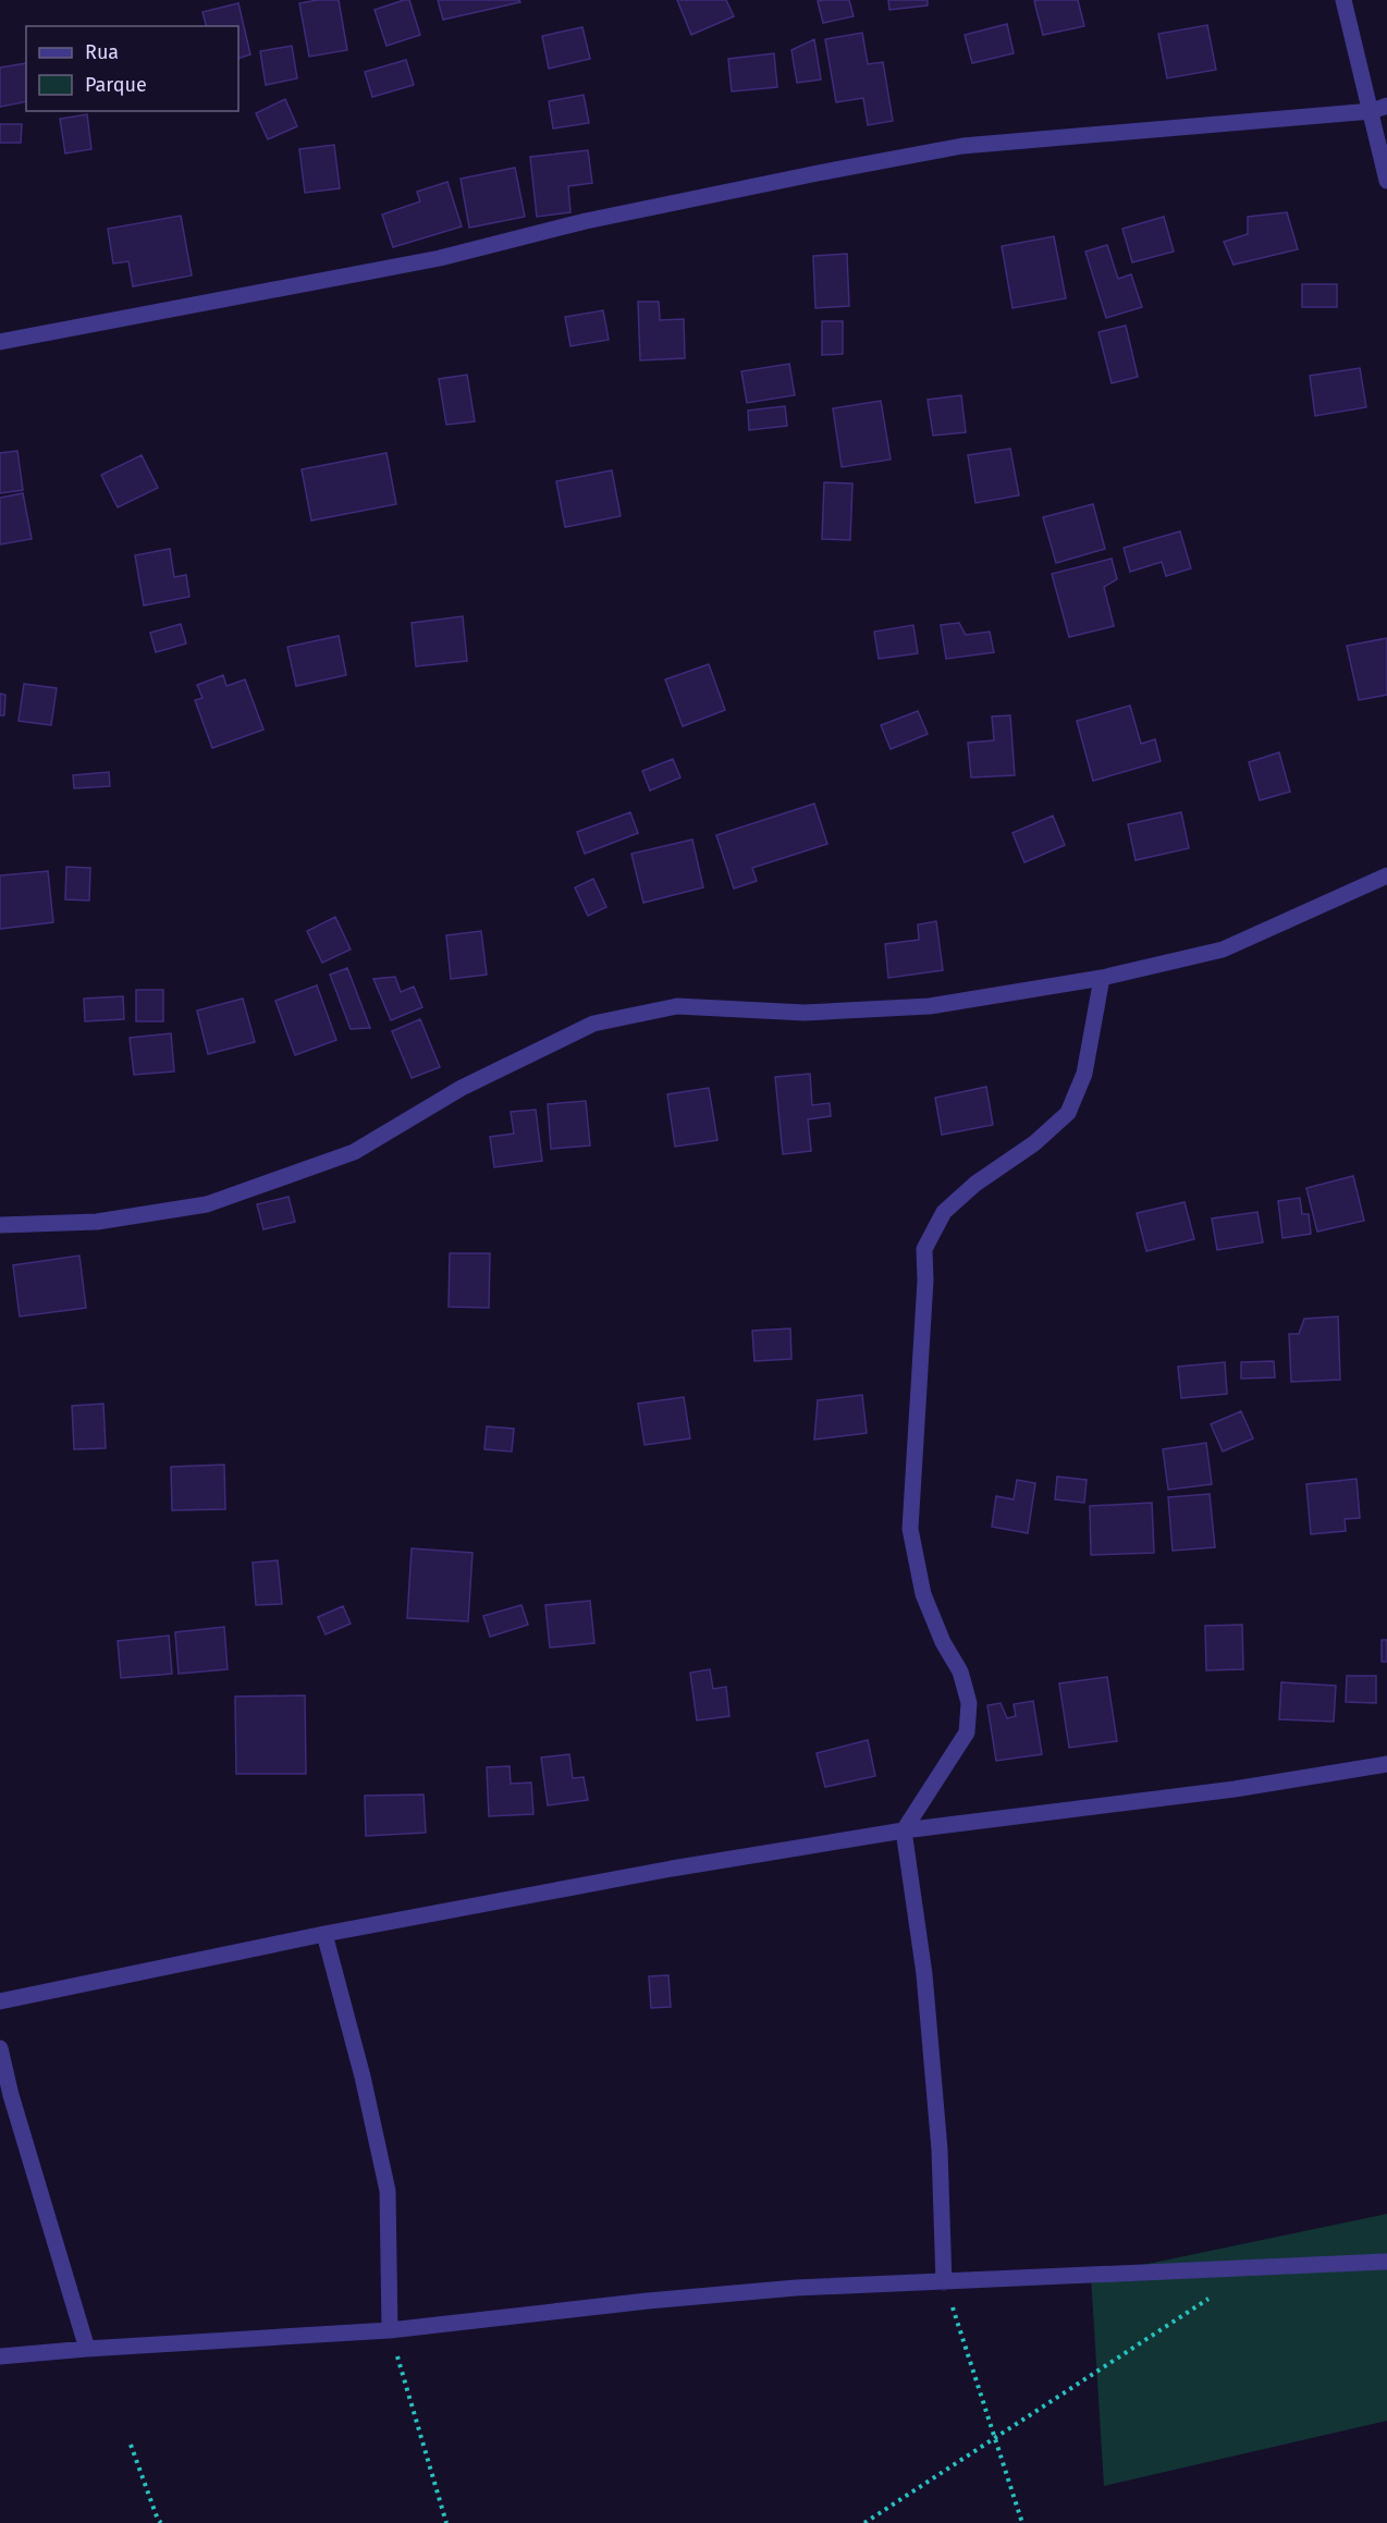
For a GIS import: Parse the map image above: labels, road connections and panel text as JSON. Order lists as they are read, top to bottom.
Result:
{
  "legend": ["Rua", "Parque"]
}
